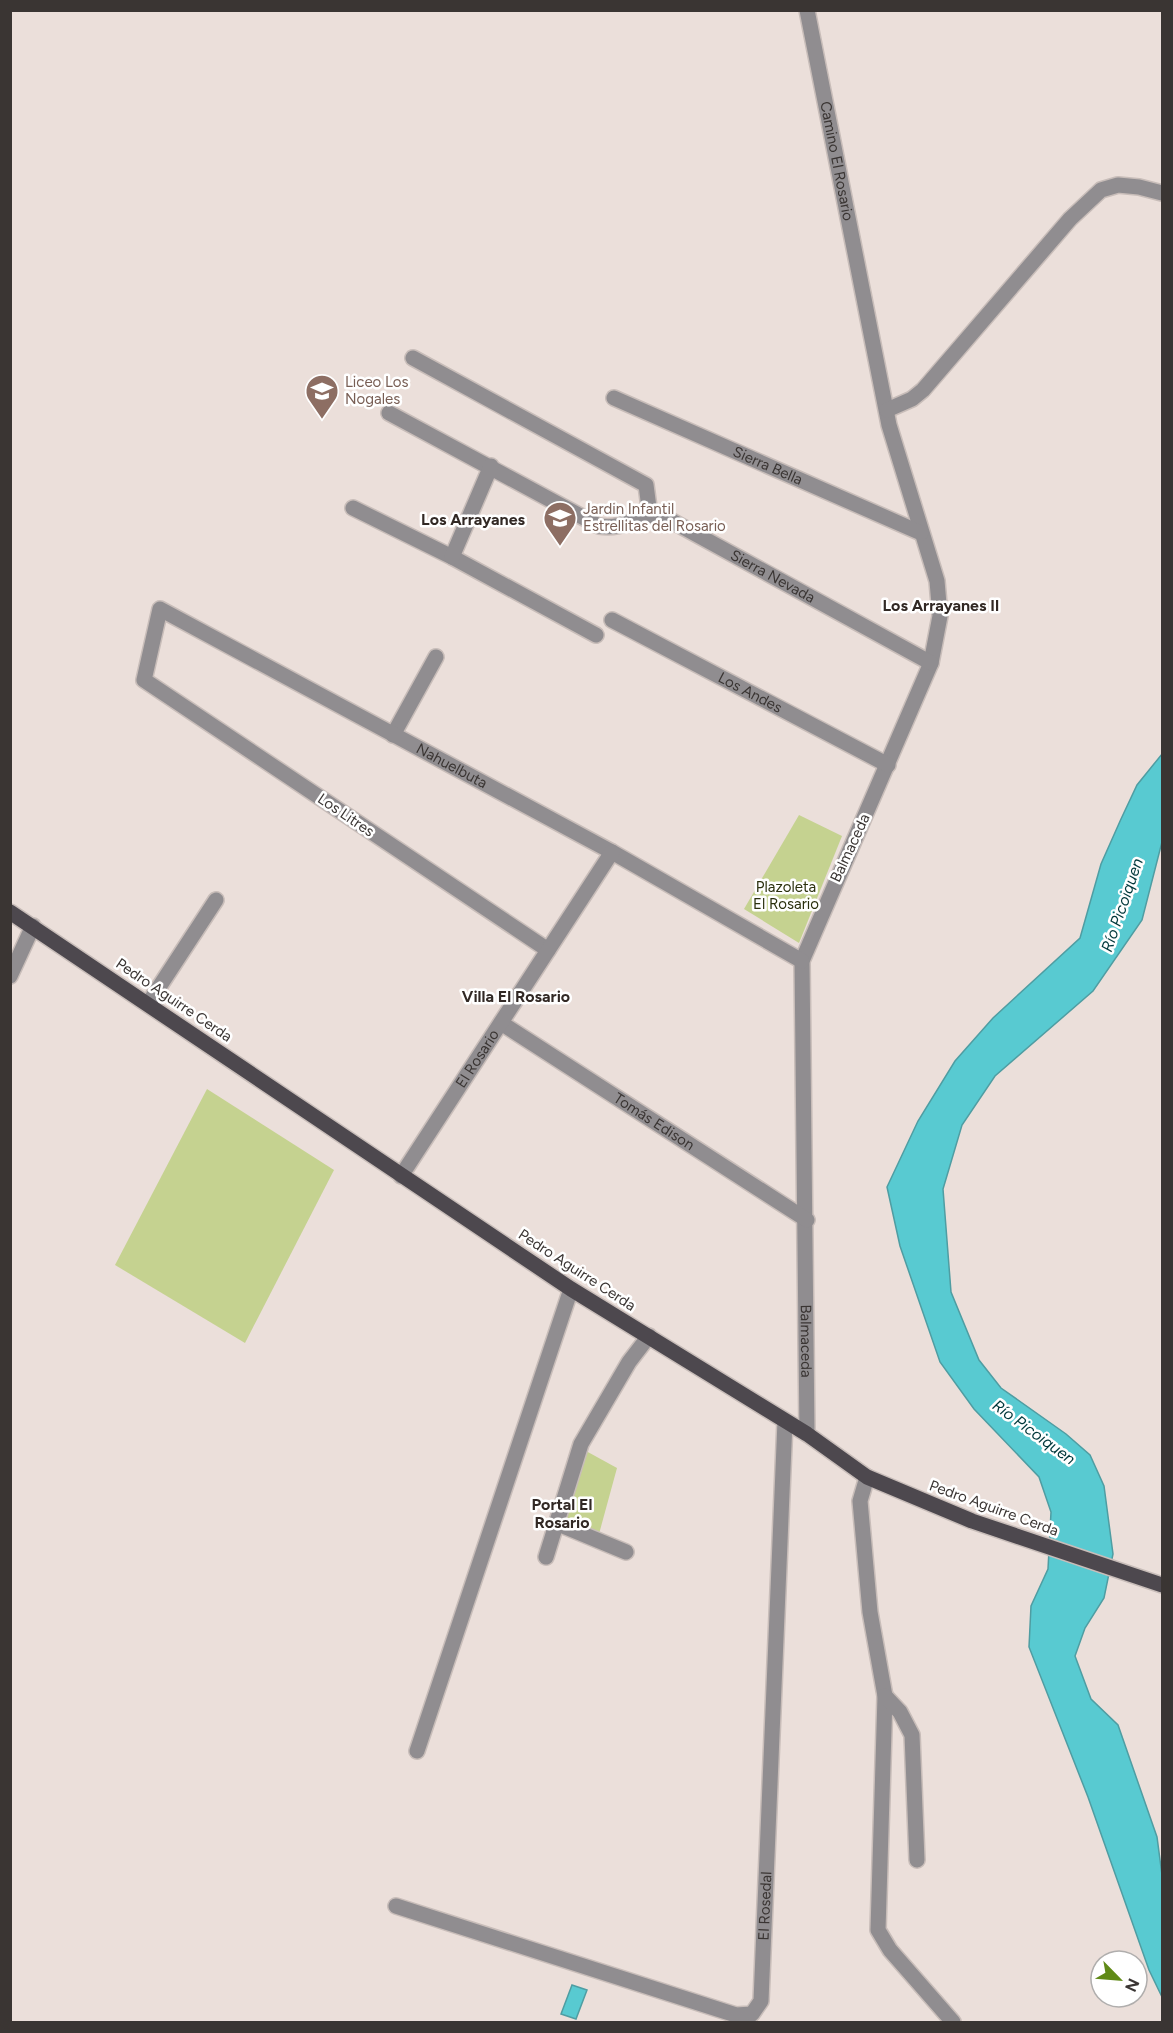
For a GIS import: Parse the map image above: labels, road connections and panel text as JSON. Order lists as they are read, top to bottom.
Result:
{
  "streets": {
    "main road": ["Pedro Aguirre Cerda"],
    "street": [
      "Camino El Rosario",
      "Sierra Bella",
      "Sierra Nevada",
      "Los Andes",
      "Nahuelbuta",
      "Los Litres",
      "Balmaceda",
      "El Rosario",
      "Tomás Edison",
      "El Rosedal"
    ]
  },
  "crossings": [
    ["Camino El Rosario", "Balmaceda"],
    ["Sierra Bella", "Balmaceda"],
    ["Sierra Nevada", "Balmaceda"],
    ["Los Andes", "Balmaceda"],
    ["Nahuelbuta", "Los Litres"],
    ["Nahuelbuta", "Balmaceda"],
    ["Nahuelbuta", "El Rosario"],
    ["Los Litres", "El Rosario"],
    ["Balmaceda", "Pedro Aguirre Cerda"],
    ["Balmaceda", "Tomás Edison"],
    ["Pedro Aguirre Cerda", "El Rosario"],
    ["Pedro Aguirre Cerda", "El Rosedal"],
    ["El Rosario", "Tomás Edison"]
  ],
  "districts": [
    "Los Arrayanes",
    "Los Arrayanes II",
    "Villa El Rosario",
    "Portal El Rosario"
  ],
  "water": ["Río Picoiquen"],
  "parks": ["Plazoleta El Rosario"],
  "places": {
    "school or university": ["Liceo Los Nogales", "Jardin Infantil Estrellitas del Rosario"]
  },
  "north": "bottom right"
}
